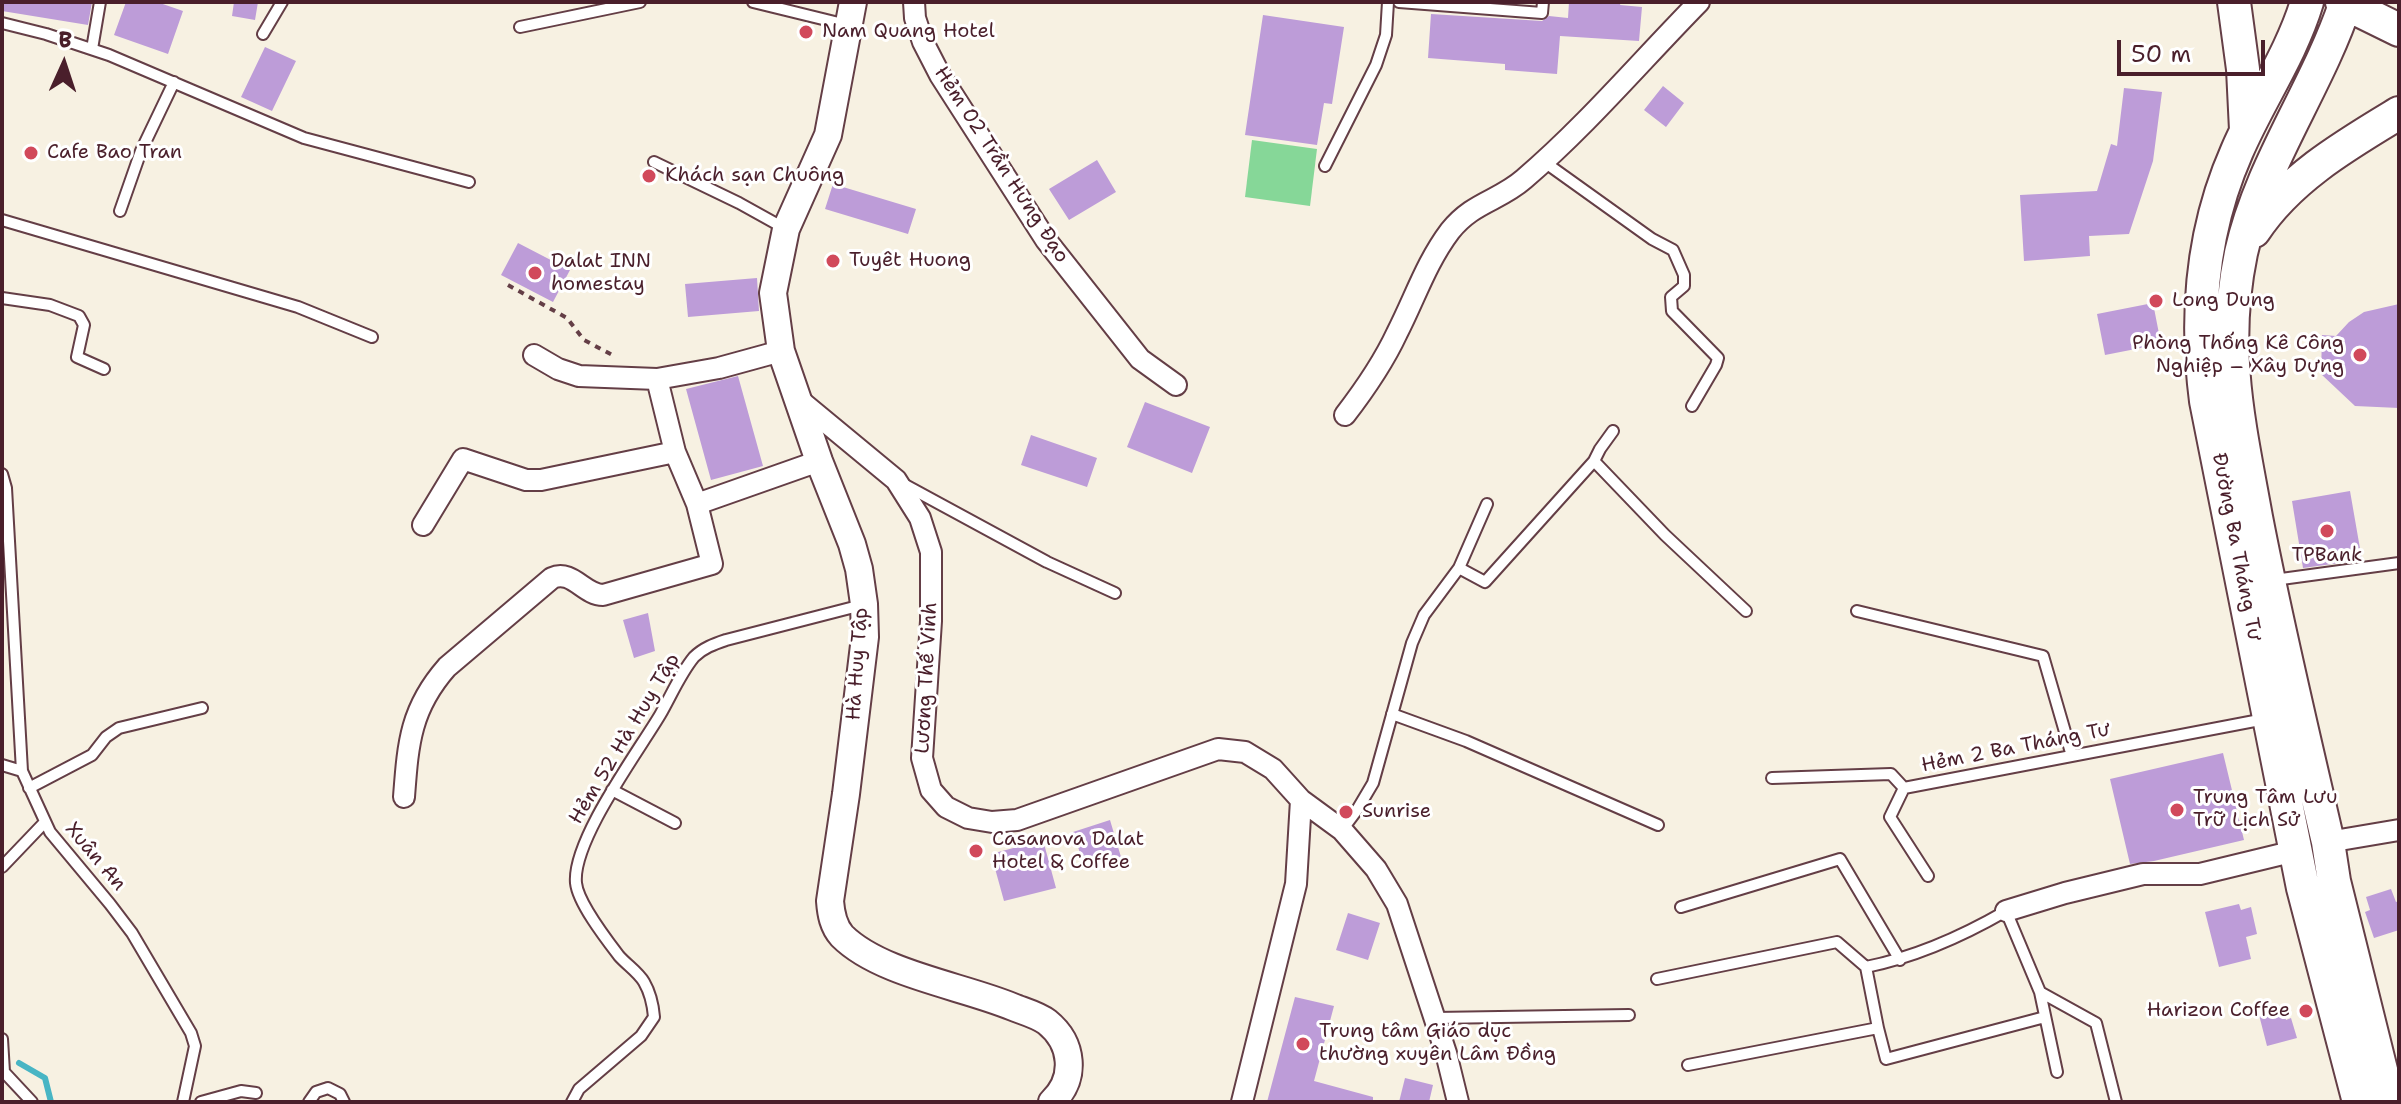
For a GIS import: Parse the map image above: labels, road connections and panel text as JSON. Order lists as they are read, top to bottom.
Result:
{
  "streets": {
    "main road": ["Đường Ba Tháng Tư"],
    "street": ["Hẻm 02 Trần Hưng Đạo", "Hà Huy Tập", "Lương Thế Vinh"],
    "lane": ["Hẻm 52 Hà Huy Tập", "Hẻm 2 Ba Tháng Tư", "Xuân An"]
  },
  "crossings": [
    ["Đường Ba Tháng Tư", "Hẻm 2 Ba Tháng Tư"],
    ["Hà Huy Tập", "Lương Thế Vinh"],
    ["Hà Huy Tập", "Hẻm 52 Hà Huy Tập"]
  ],
  "places": [
    "Nam Quang Hotel",
    "Cafe Bao Tran",
    "Khách sạn Chuông",
    "Tuyêt Huong",
    "Dalat INN homestay",
    "Long Dung",
    "Phòng Thống Kê Công Nghiệp – Xây Dựng",
    "TPBank",
    "Trung Tâm Lưu Trữ Lịch Sử",
    "Sunrise",
    "Casanova Dalat Hotel & Coffee",
    "Harizon Coffee",
    "Trung tâm Giáo dục thường xuyên Lâm Đồng"
  ],
  "scale_bar": "50 m",
  "north": "top"
}
